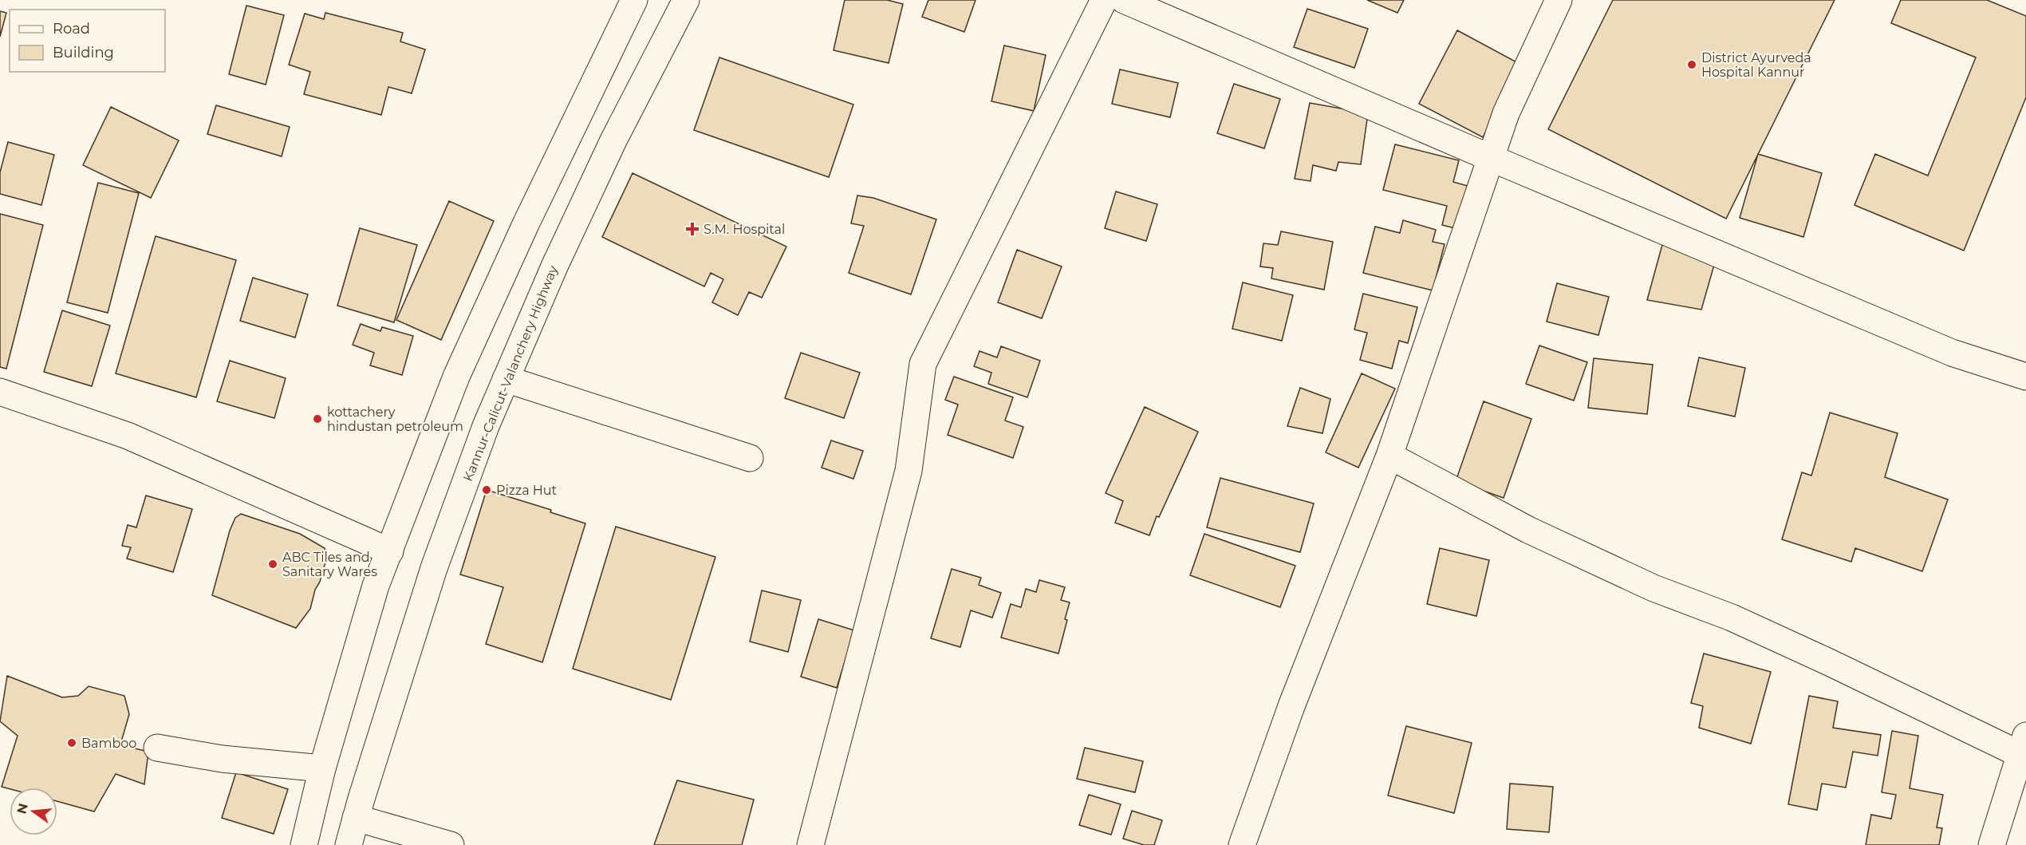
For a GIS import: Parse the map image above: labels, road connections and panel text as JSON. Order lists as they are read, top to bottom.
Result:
{
  "streets": {
    "main road": ["Kannur-Calicut-Valanchery Highway"]
  },
  "places": {
    "other": [
      "District Ayurveda Hospital Kannur",
      "kottachery hindustan petroleum",
      "Pizza Hut",
      "ABC Tiles and Sanitary Wares",
      "Bamboo"
    ],
    "health": ["S.M. Hospital"]
  },
  "legend": ["Road", "Building"],
  "north": "left"
}
